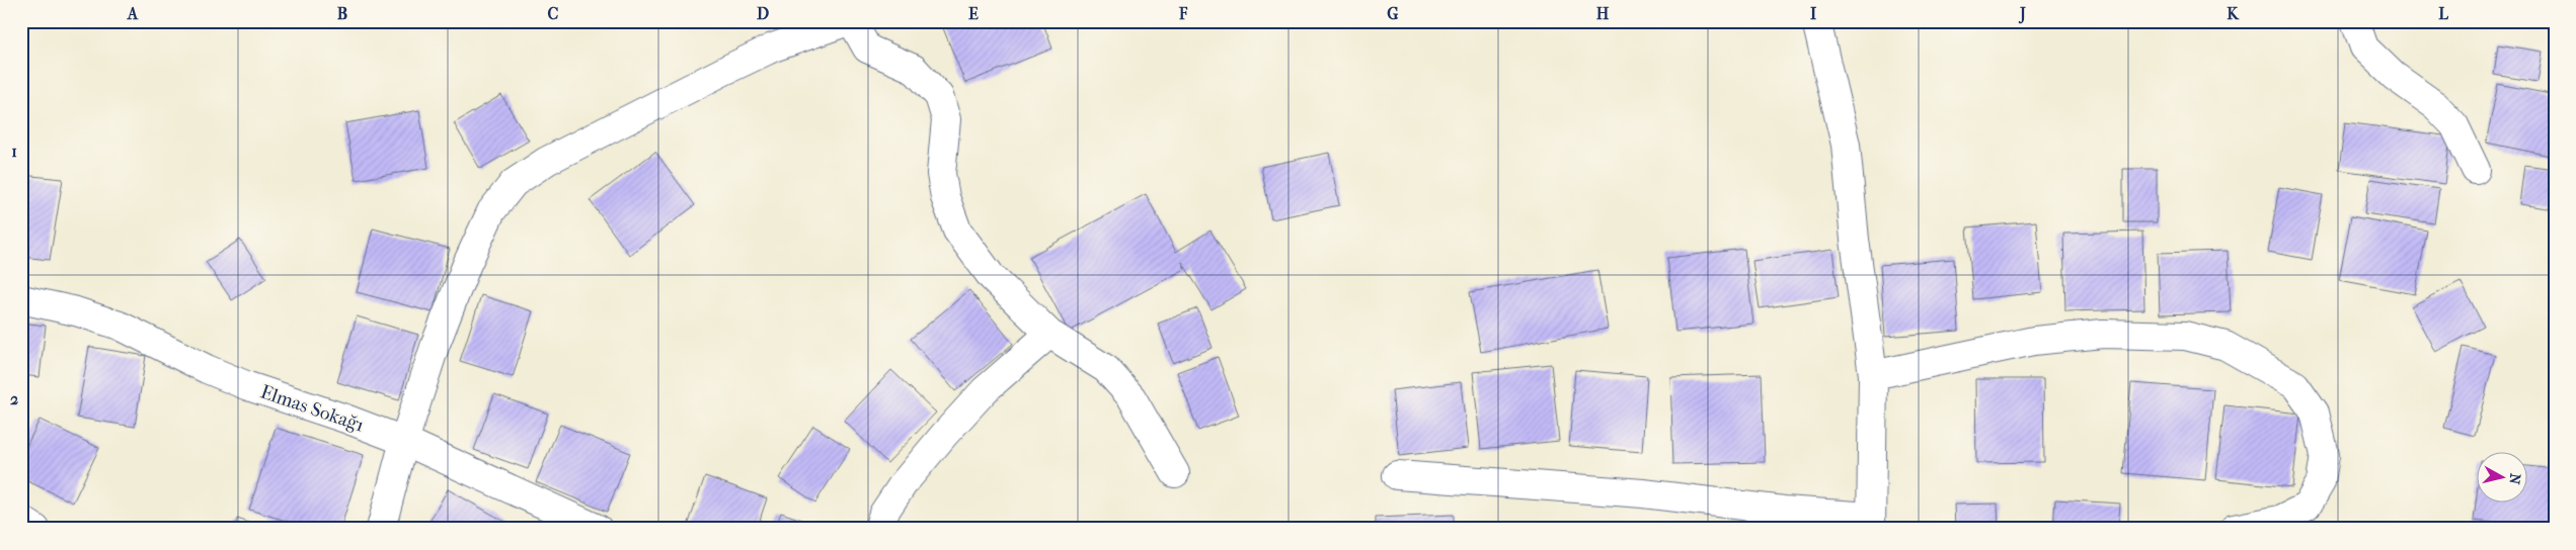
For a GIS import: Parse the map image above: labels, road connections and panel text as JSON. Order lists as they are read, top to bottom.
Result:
{
  "streets": {
    "street": ["Elmas Sokağı"]
  },
  "north": "right",
  "grid": {
    "columns": [
      "A",
      "B",
      "C",
      "D",
      "E",
      "F",
      "G",
      "H",
      "I",
      "J",
      "K",
      "L"
    ],
    "rows": ["1", "2"]
  }
}
